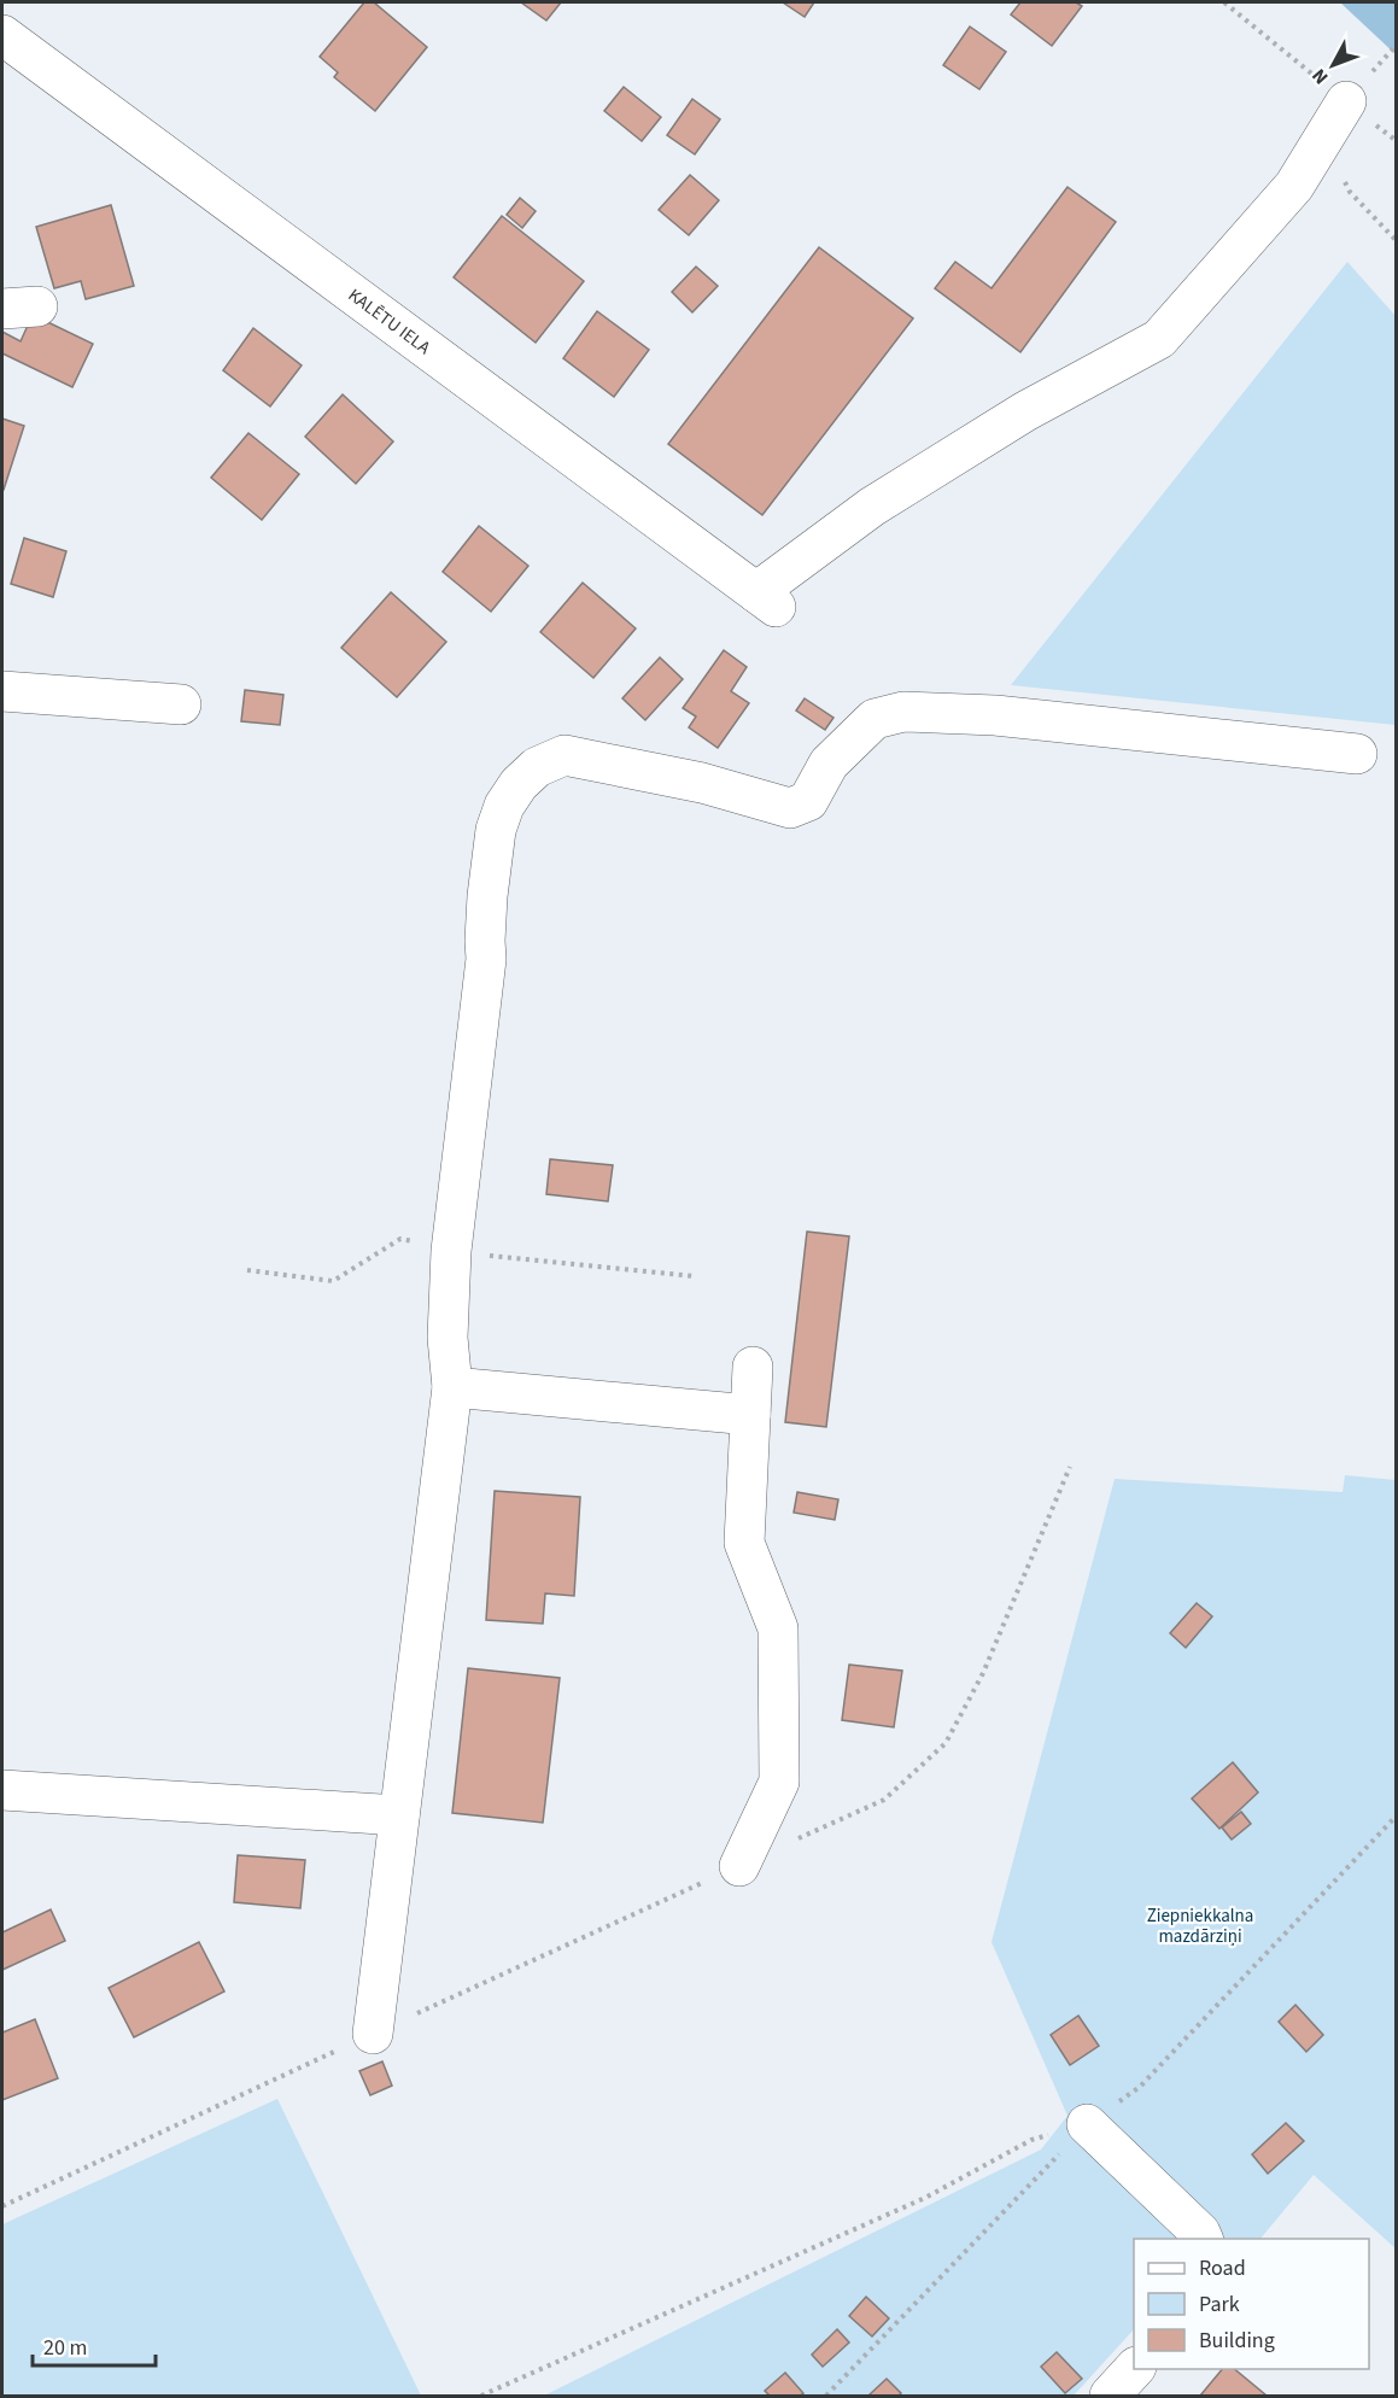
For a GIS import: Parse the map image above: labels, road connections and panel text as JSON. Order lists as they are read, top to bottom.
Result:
{
  "streets": {
    "street": ["KALĒTU IELA"]
  },
  "parks": ["Ziepniekkalna mazdārziņi"],
  "legend": ["Road", "Park", "Building"],
  "scale_bar": "20 m",
  "north": "bottom left"
}
